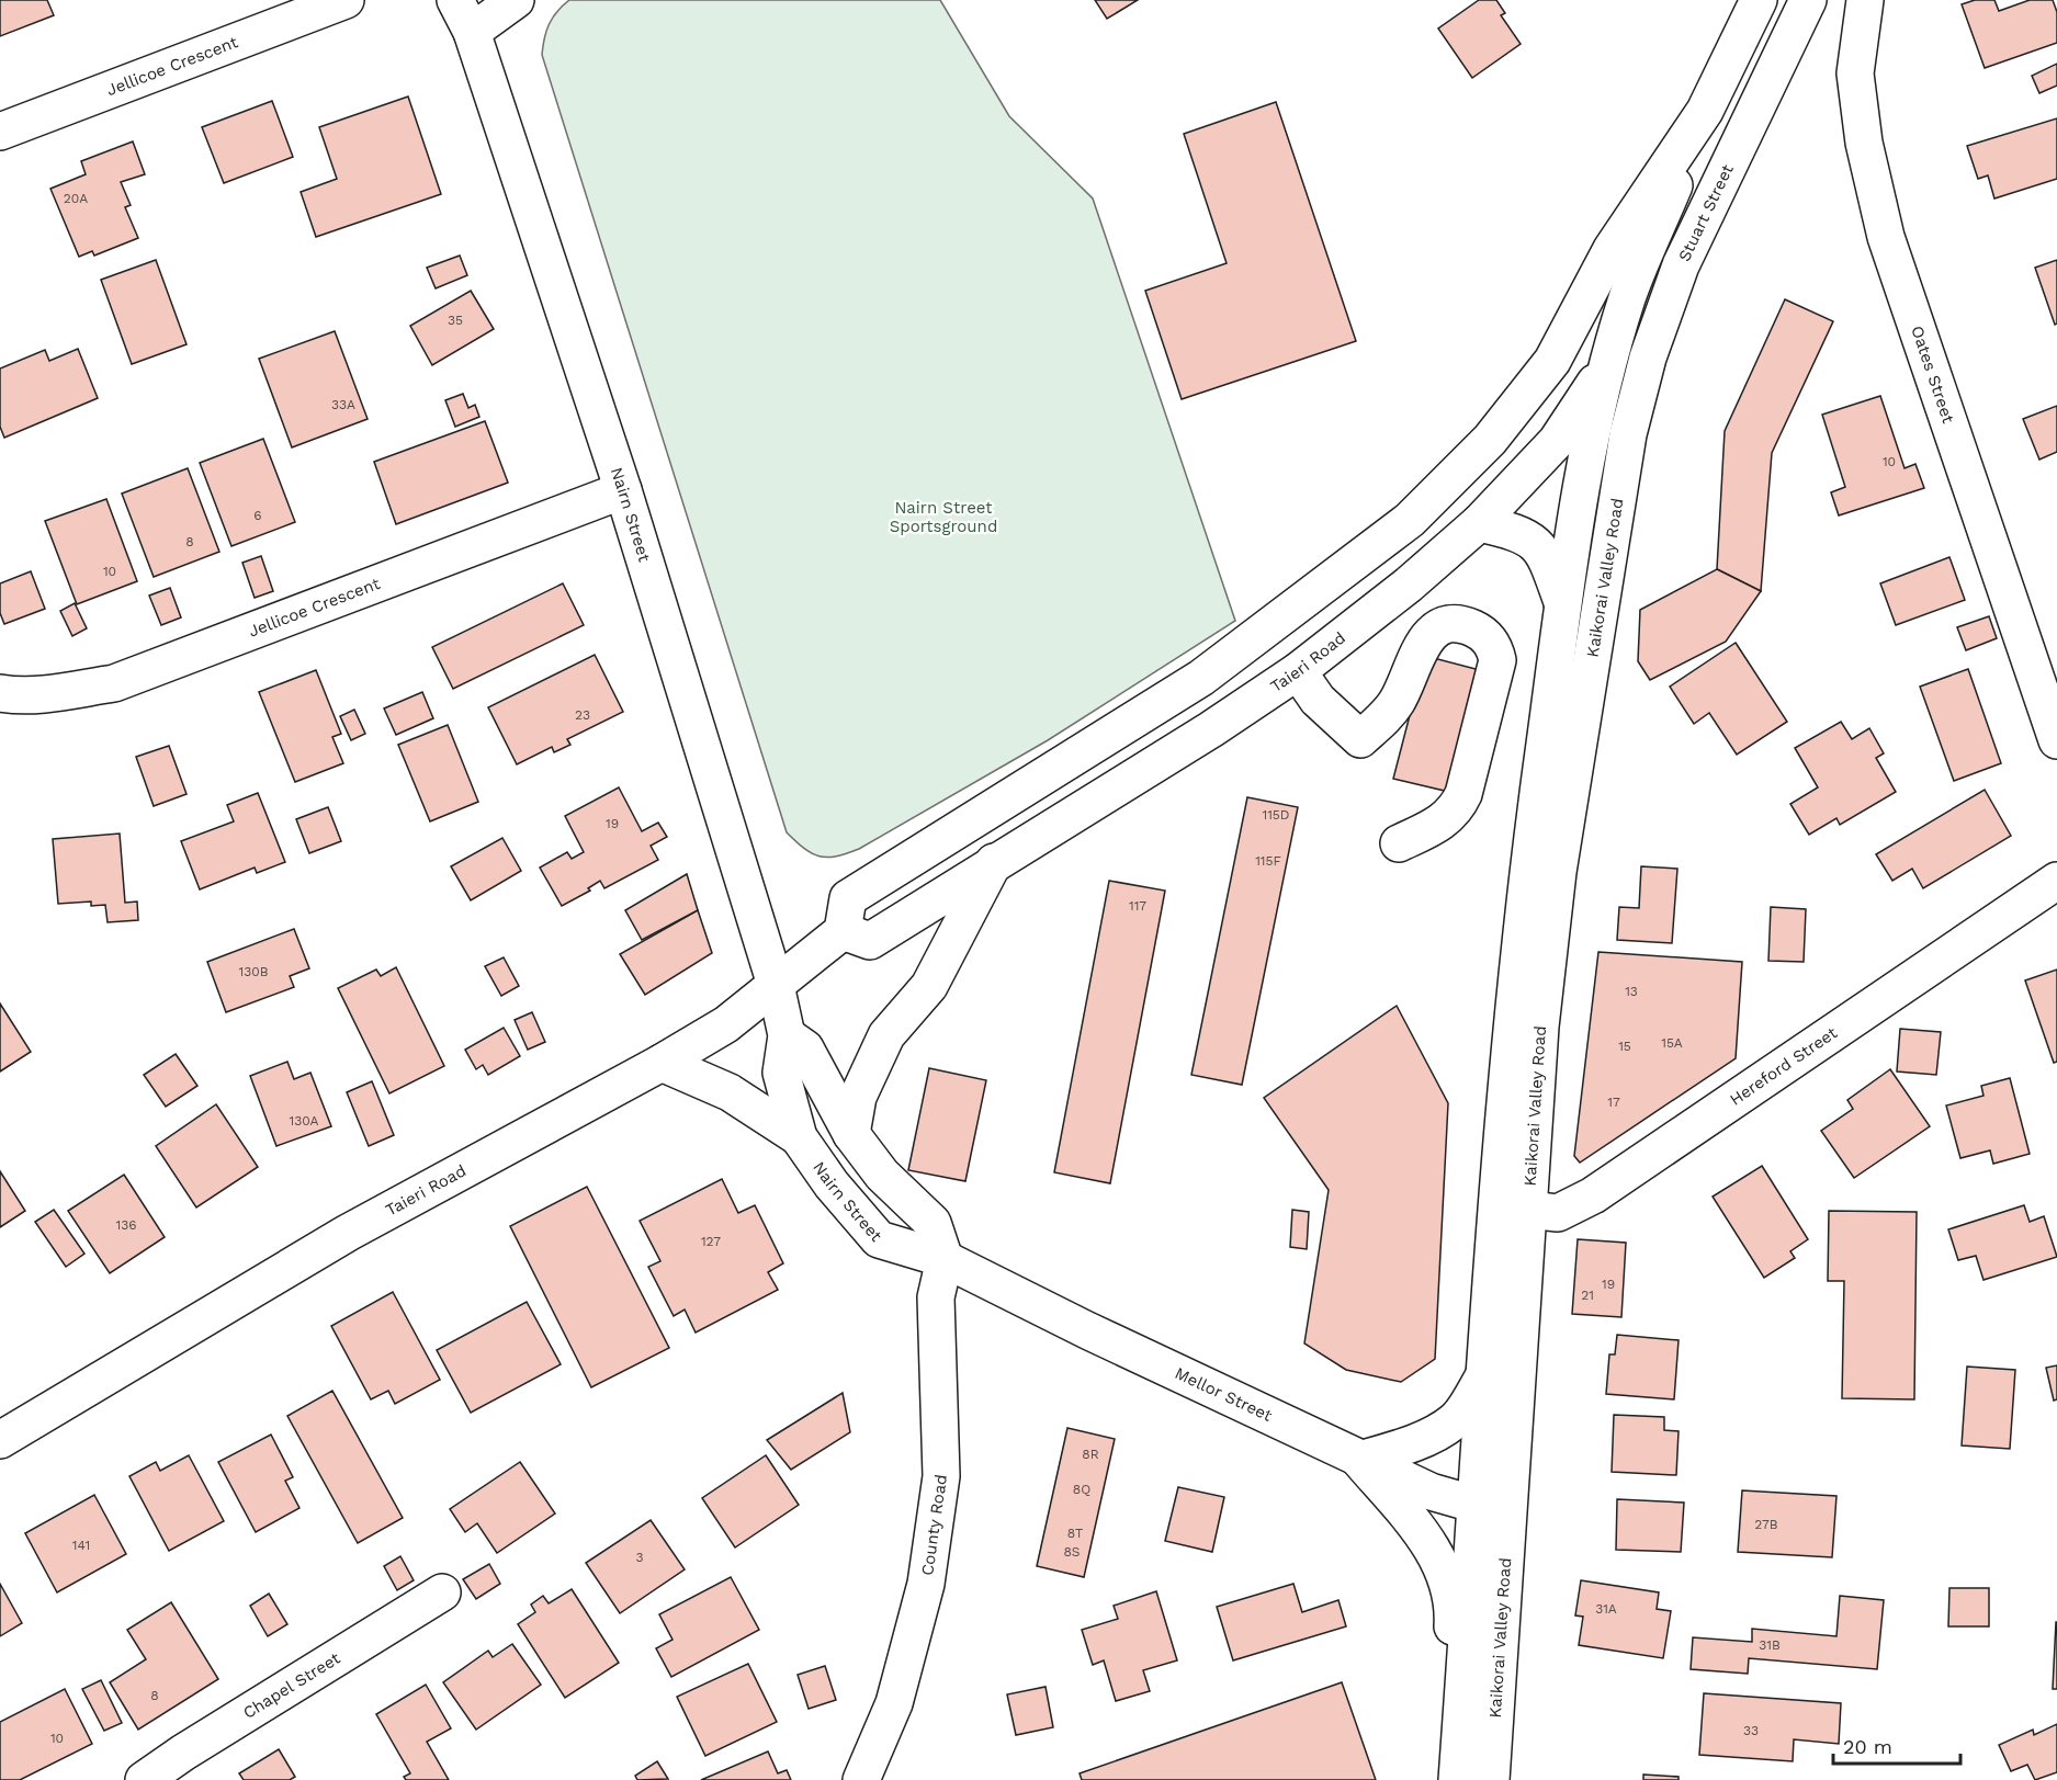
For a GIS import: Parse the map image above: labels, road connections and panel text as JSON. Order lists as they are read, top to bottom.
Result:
{
  "streets": {
    "main road": [
      "Jellicoe Crescent",
      "Stuart Street",
      "Oates Street",
      "Nairn Street",
      "Kaikorai Valley Road",
      "Taieri Road",
      "Hereford Street",
      "Mellor Street",
      "County Road",
      "Chapel Street"
    ]
  },
  "crossings": [
    ["Jellicoe Crescent", "Nairn Street"],
    ["Stuart Street", "Kaikorai Valley Road"],
    ["Stuart Street", "Taieri Road"],
    ["Nairn Street", "Taieri Road"],
    ["Nairn Street", "Mellor Street"],
    ["Nairn Street", "County Road"],
    ["Kaikorai Valley Road", "Taieri Road"],
    ["Kaikorai Valley Road", "Hereford Street"],
    ["Kaikorai Valley Road", "Mellor Street"],
    ["Mellor Street", "County Road"]
  ],
  "parks": ["Nairn Street Sportsground"],
  "house_numbers": [
    "20A",
    "35",
    "33A",
    "10",
    "6",
    "8",
    "10",
    "23",
    "115D",
    "19",
    "115F",
    "117",
    "130B",
    "13",
    "15A",
    "15",
    "17",
    "130A",
    "136",
    "127",
    "19",
    "21",
    "8R",
    "8Q",
    "27B",
    "8T",
    "141",
    "8S",
    "3",
    "31A",
    "31B",
    "8",
    "33",
    "10"
  ],
  "scale_bar": "20 m"
}
